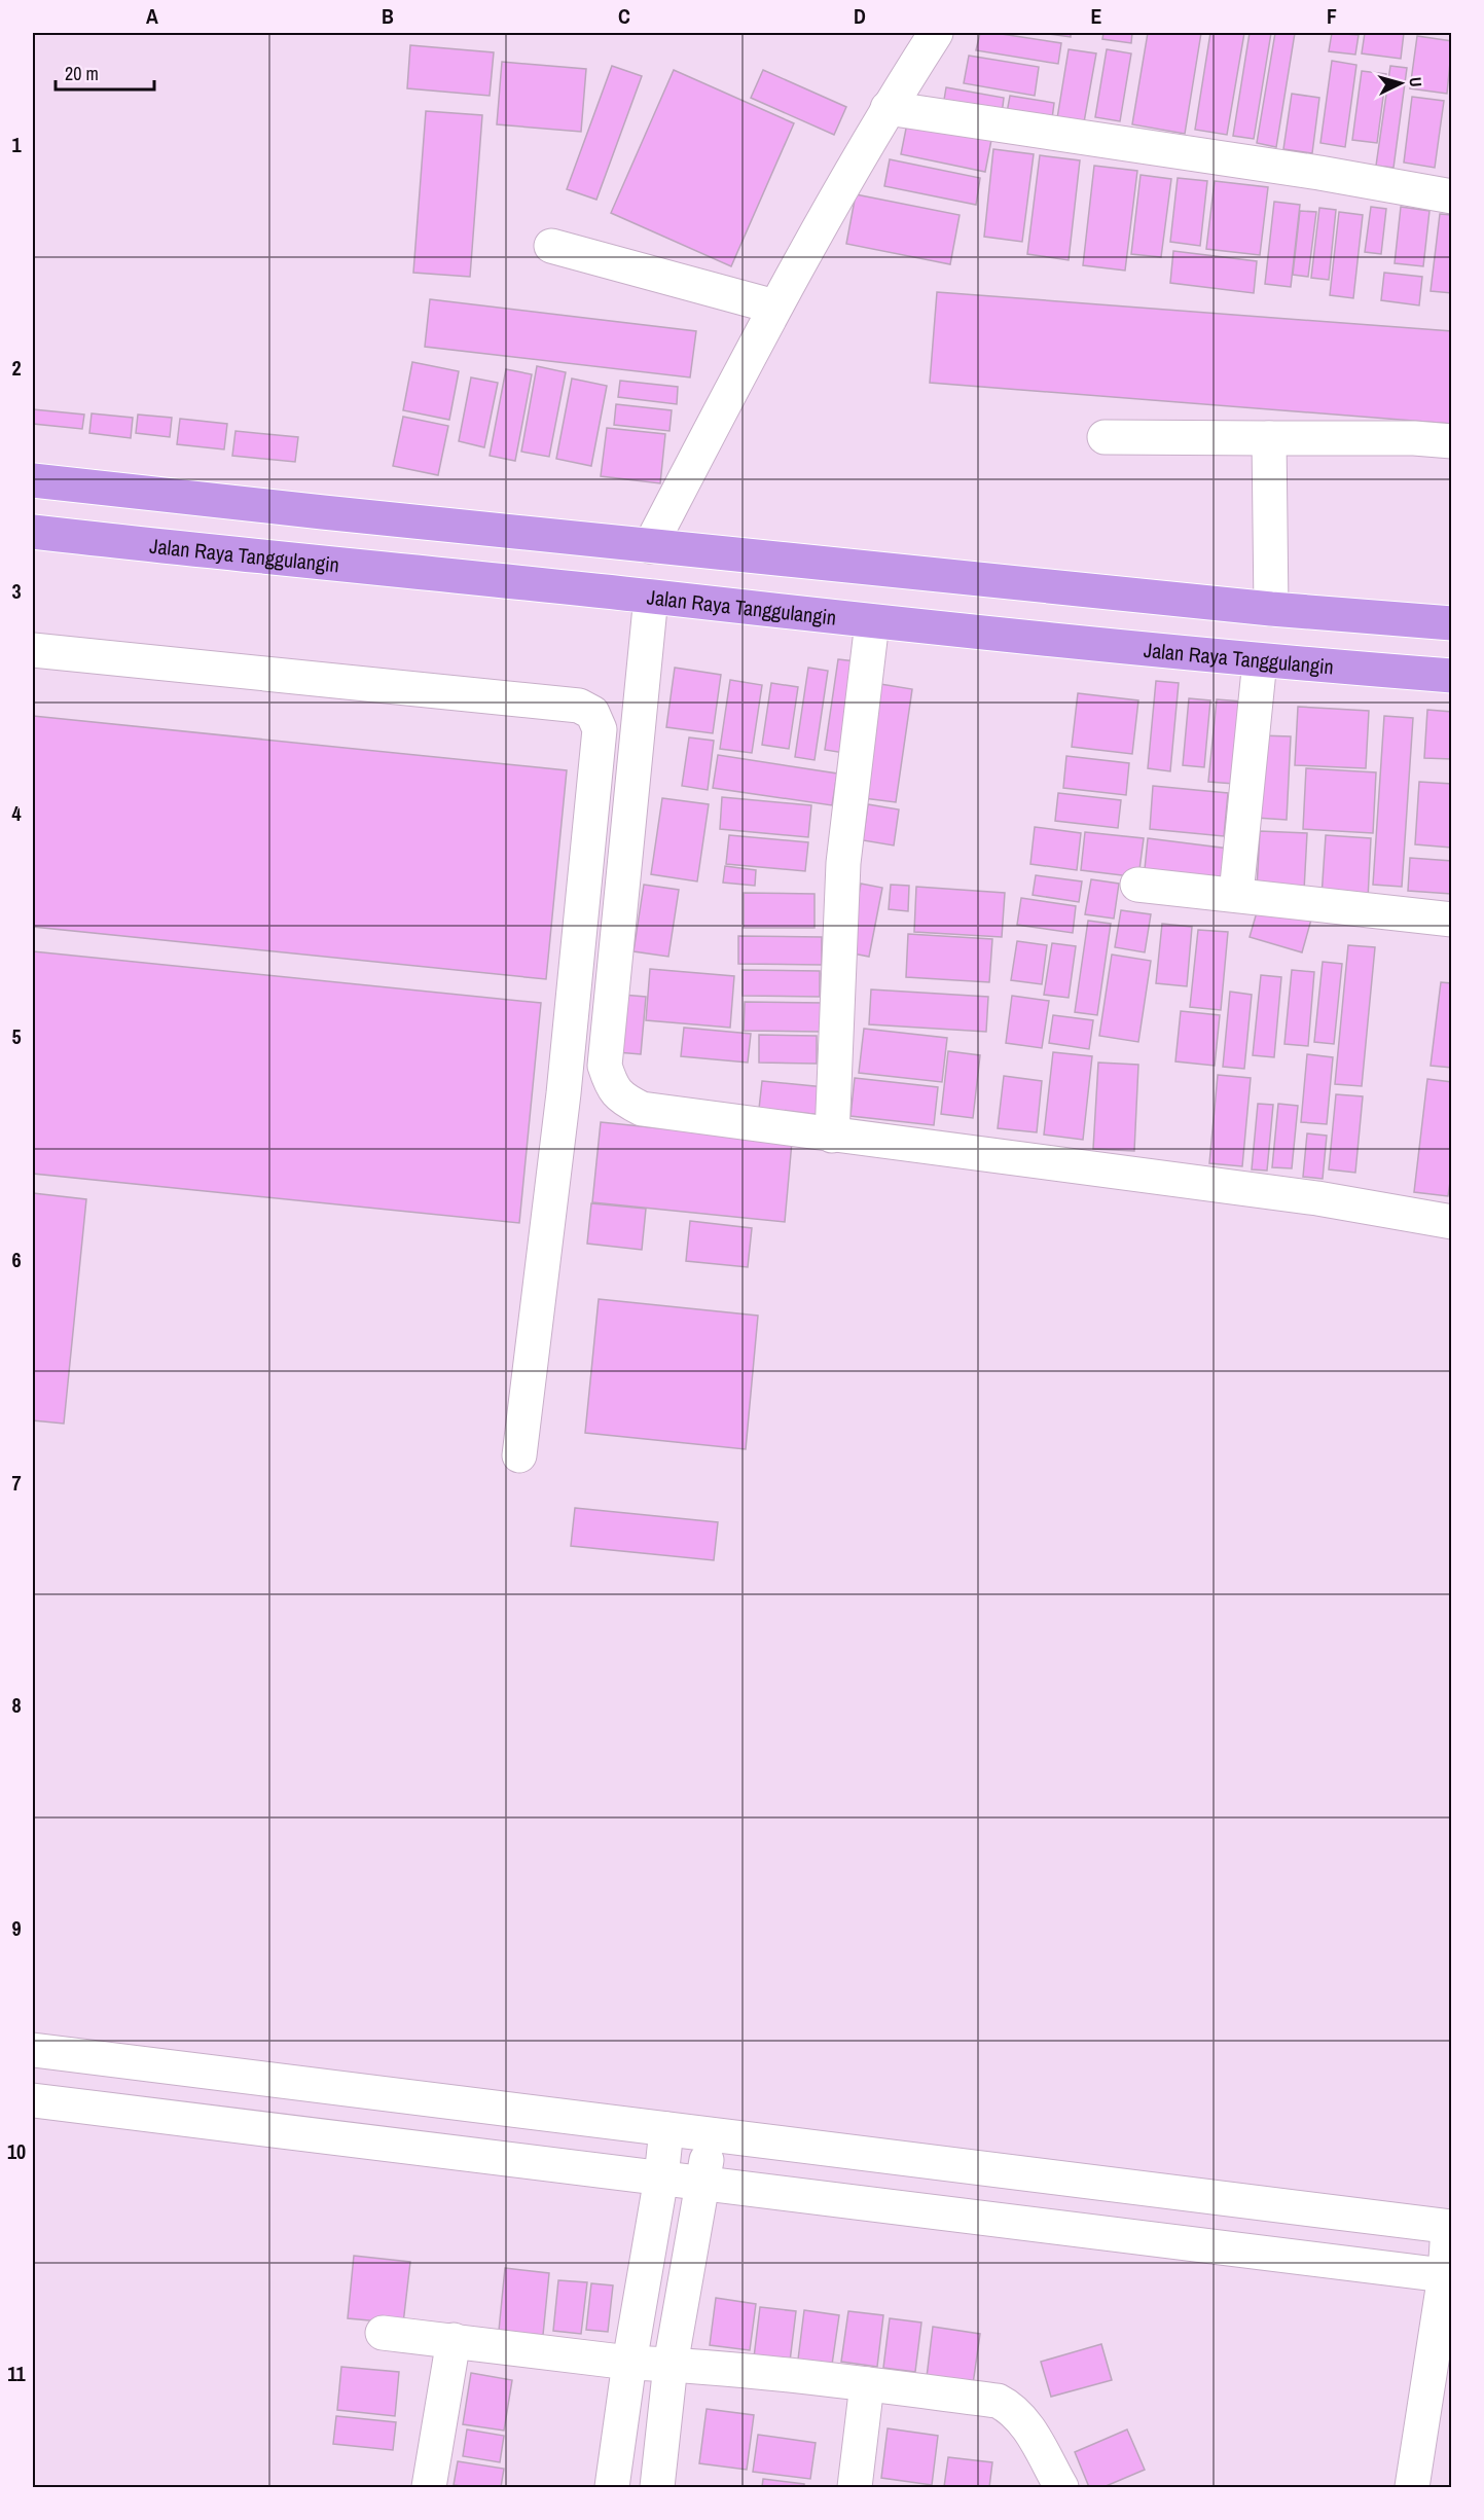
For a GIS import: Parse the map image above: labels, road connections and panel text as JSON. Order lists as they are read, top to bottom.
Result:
{
  "streets": {
    "highway": ["Jalan Raya Tanggulangin"]
  },
  "scale_bar": "20 m",
  "north": "right",
  "grid": {
    "columns": [
      "A",
      "B",
      "C",
      "D",
      "E",
      "F"
    ],
    "rows": [
      "1",
      "2",
      "3",
      "4",
      "5",
      "6",
      "7",
      "8",
      "9",
      "10",
      "11"
    ]
  }
}
